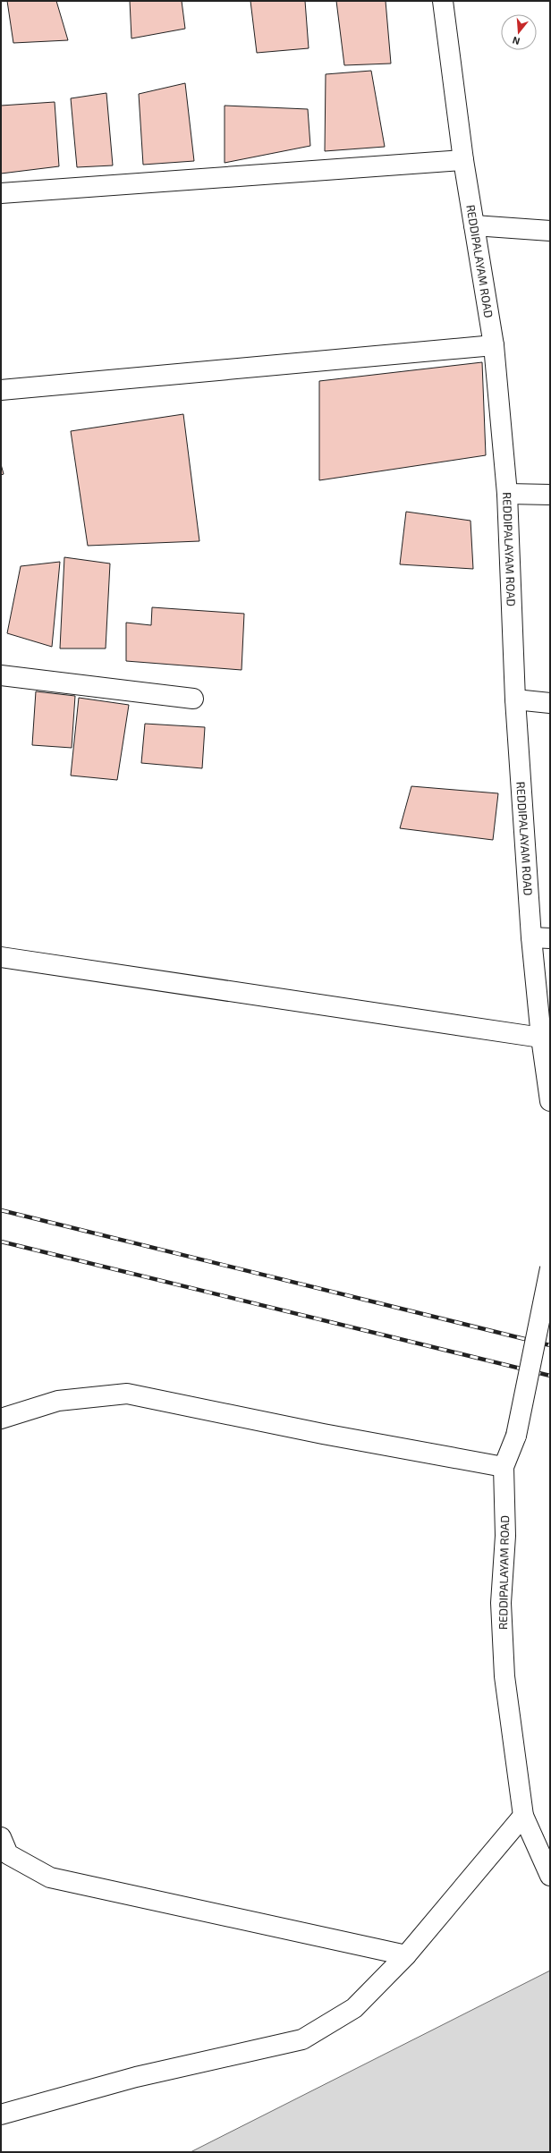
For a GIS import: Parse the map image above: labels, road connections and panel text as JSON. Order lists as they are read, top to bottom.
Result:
{
  "streets": {
    "street": ["REDDIPALAYAM ROAD"]
  },
  "north": "bottom"
}
